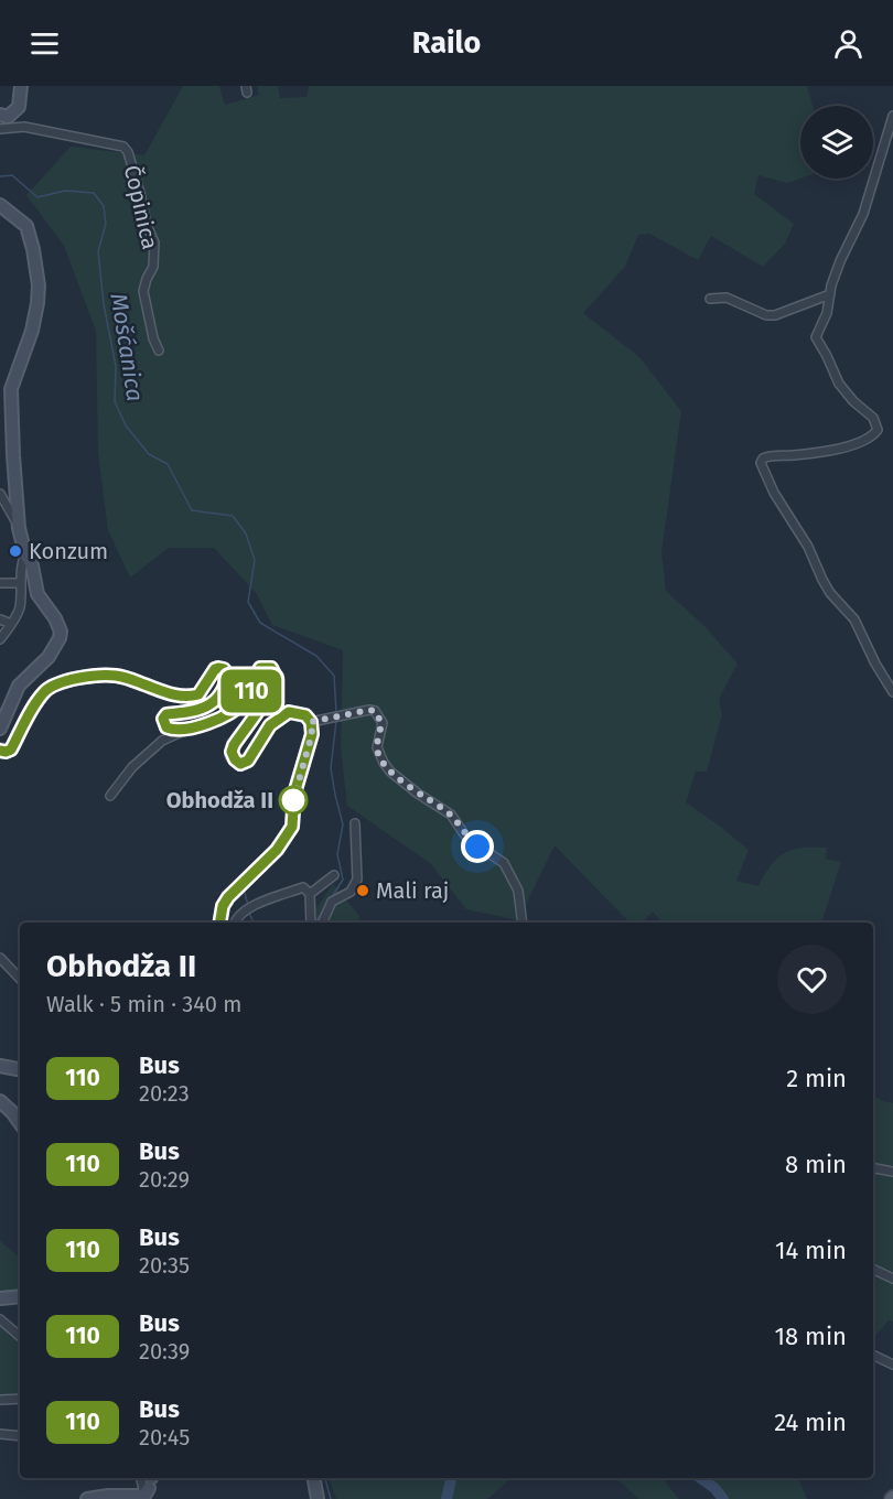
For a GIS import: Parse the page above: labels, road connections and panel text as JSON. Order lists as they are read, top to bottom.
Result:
{
  "streets": {
    "street": ["Čopinica"]
  },
  "water": ["Mošćanica"],
  "places": ["Konzum", "Obhodža II", "Mali raj"],
  "lines": ["bus line 110"],
  "page": {
    "header": "Railo",
    "on_map": "110",
    "heading": ["Obhodža II", "Walk · 5 min · 340 m"],
    "list": [
      {
        "mark": "110",
        "name": "Bus",
        "note": "20:23",
        "value": "2 min"
      },
      {
        "mark": "110",
        "name": "Bus",
        "note": "20:29",
        "value": "8 min"
      },
      {
        "mark": "110",
        "name": "Bus",
        "note": "20:35",
        "value": "14 min"
      },
      {
        "mark": "110",
        "name": "Bus",
        "note": "20:39",
        "value": "18 min"
      },
      {
        "mark": "110",
        "name": "Bus",
        "note": "20:45",
        "value": "24 min"
      }
    ]
  }
}
